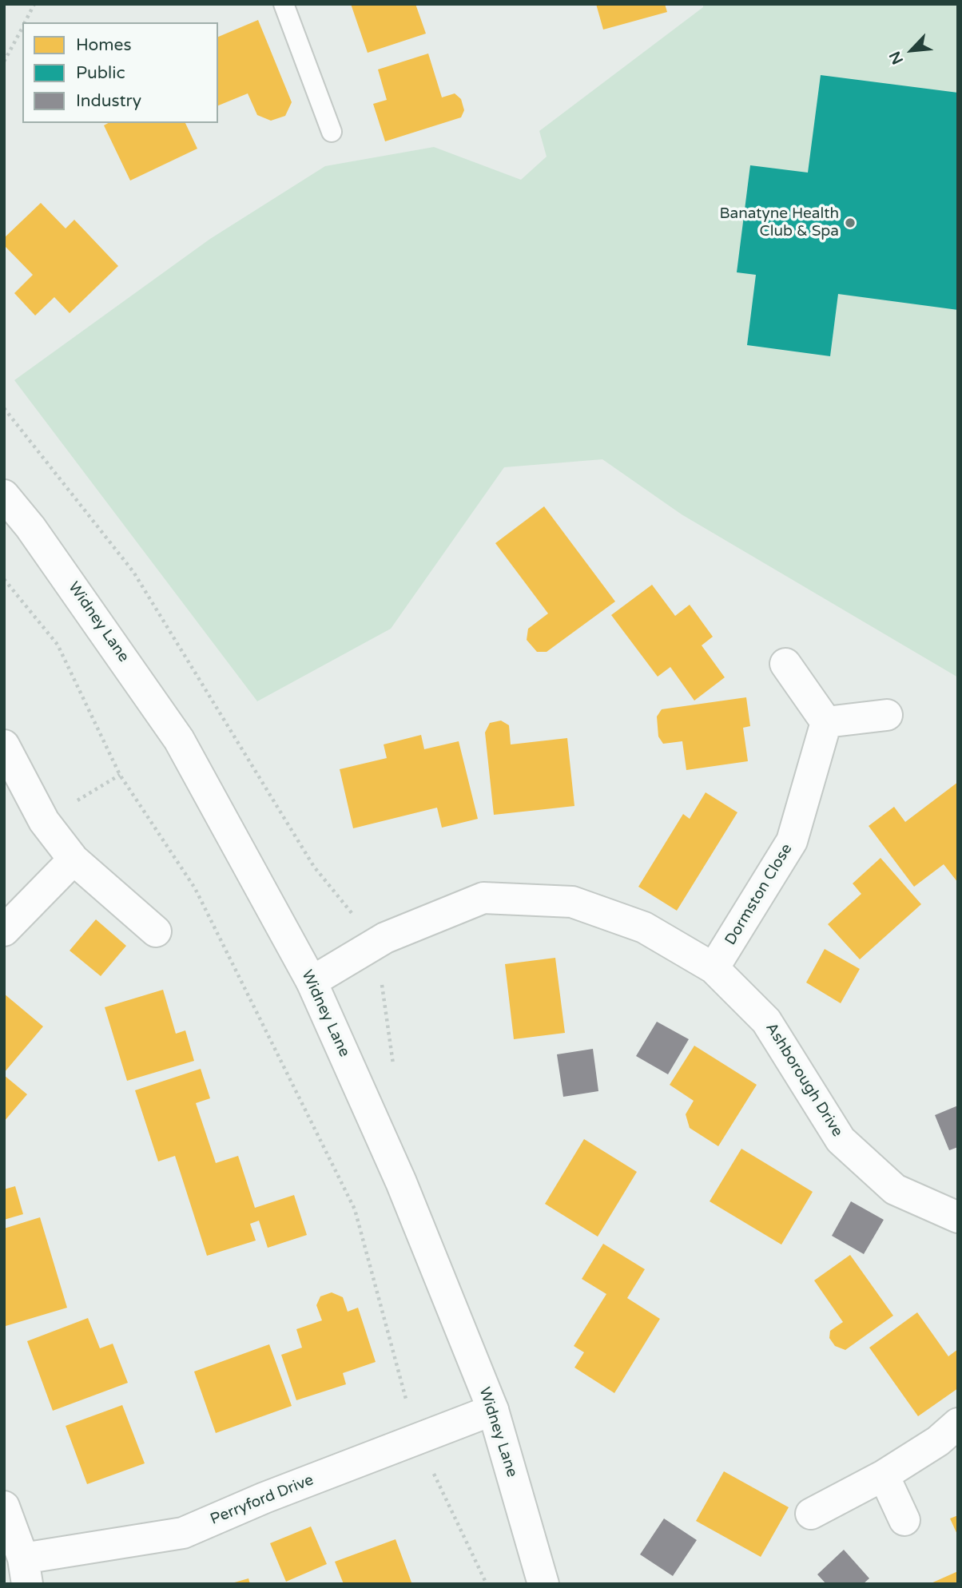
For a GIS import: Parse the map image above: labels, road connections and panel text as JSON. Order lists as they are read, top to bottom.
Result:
{
  "streets": {
    "street": [
      "Widney Lane",
      "Dormston Close",
      "Ashborough Drive",
      "Perryford Drive"
    ]
  },
  "crossings": [
    ["Widney Lane", "Ashborough Drive"],
    ["Widney Lane", "Perryford Drive"],
    ["Dormston Close", "Ashborough Drive"]
  ],
  "places": ["Banatyne Health Club & Spa"],
  "legend": ["Homes", "Public", "Industry"],
  "north": "bottom left"
}
